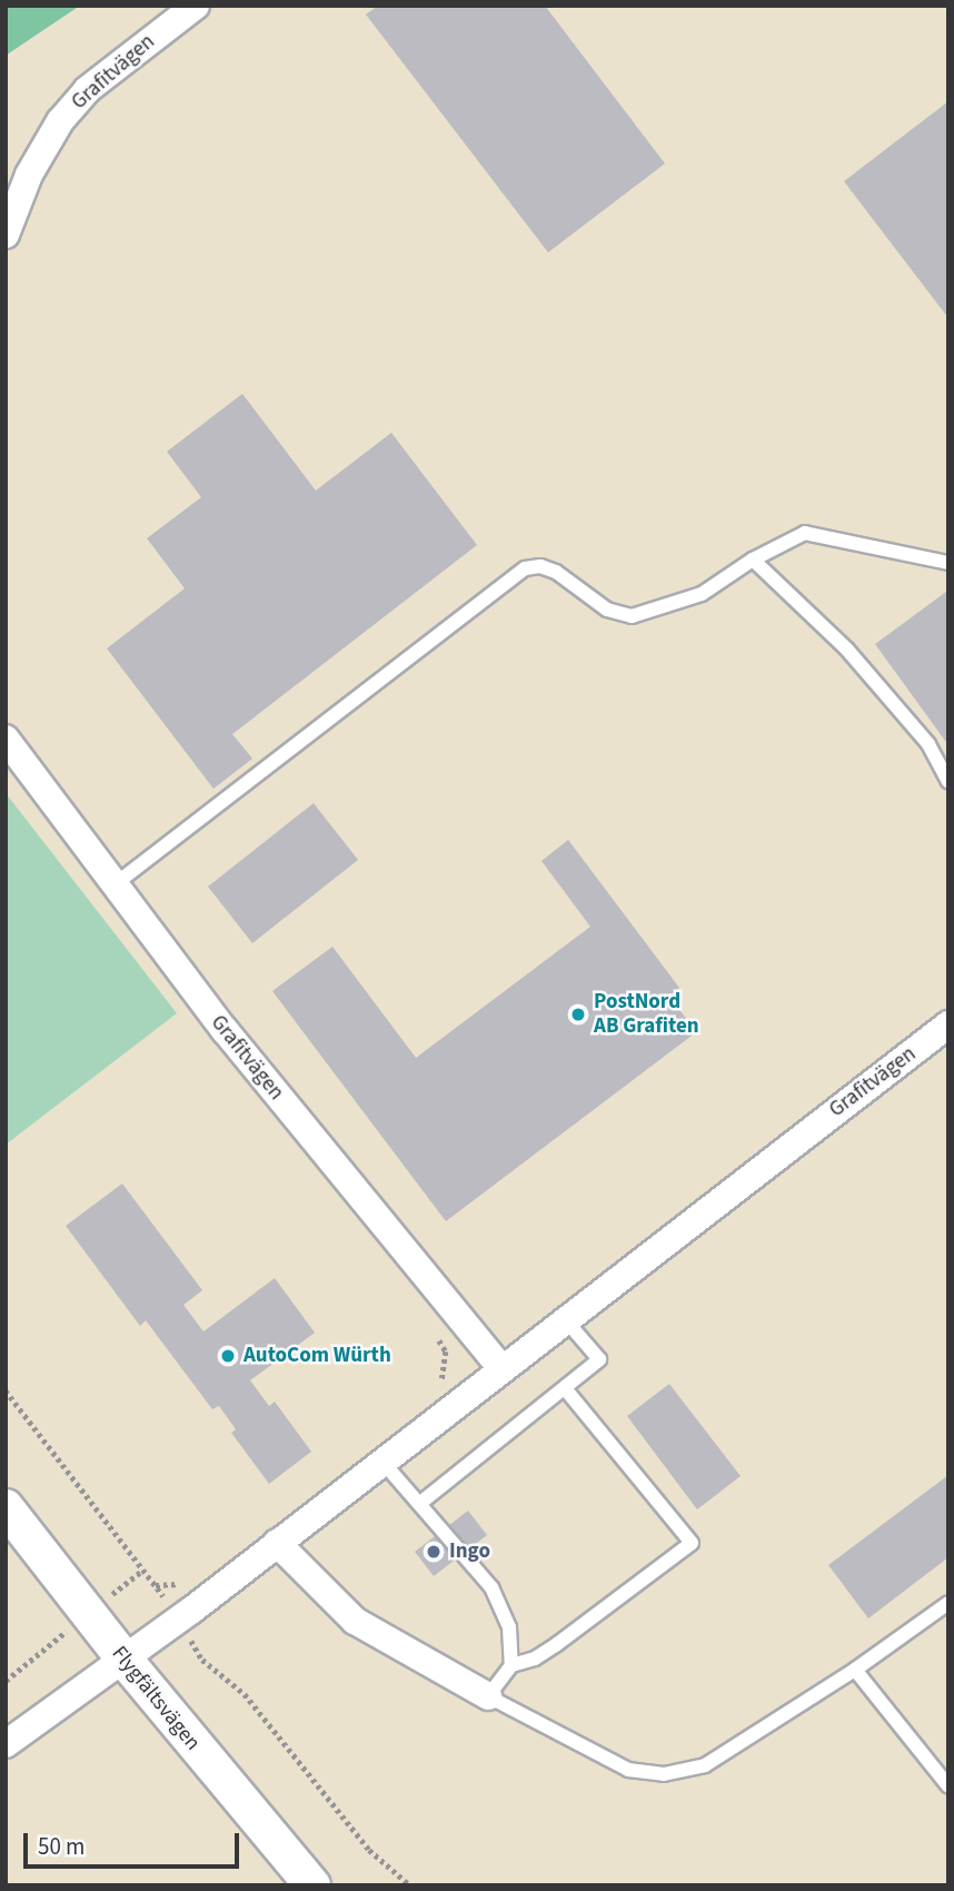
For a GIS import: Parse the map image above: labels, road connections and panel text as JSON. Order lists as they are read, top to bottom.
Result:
{
  "streets": {
    "street": ["Grafitvägen", "Flygfältsvägen"]
  },
  "crossings": [
    ["Grafitvägen", "Flygfältsvägen"]
  ],
  "places": ["PostNord AB Grafiten", "AutoCom Würth", "Ingo"],
  "scale_bar": "50 m"
}
